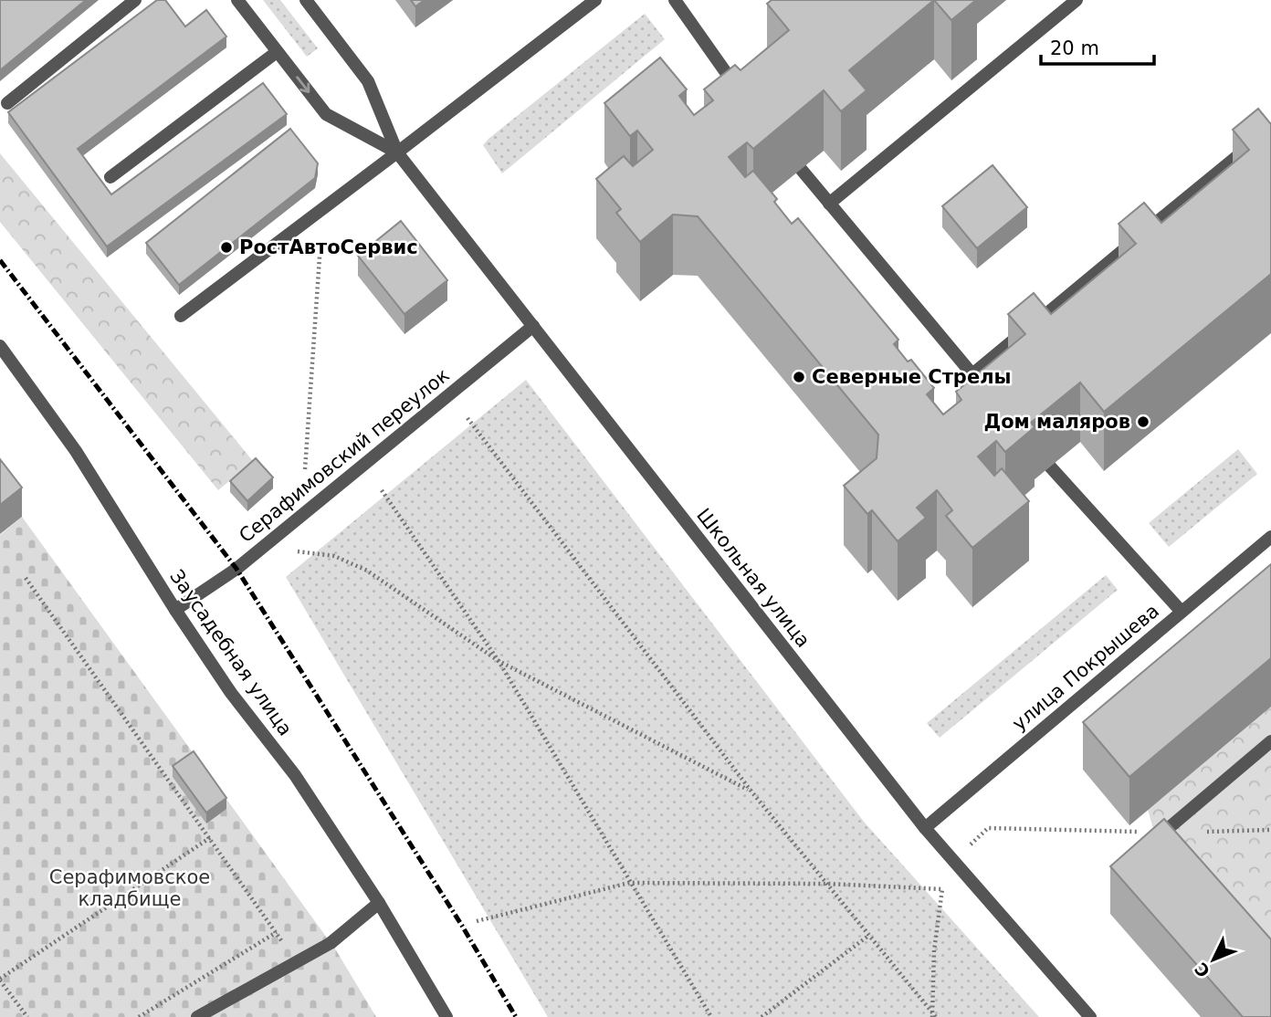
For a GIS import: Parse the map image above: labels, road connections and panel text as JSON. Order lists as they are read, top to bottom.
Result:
{
  "streets": {
    "street": [
      "Серафимовский переулок",
      "Школьная улица",
      "Заусадебная улица",
      "улица Покрышева"
    ]
  },
  "crossings": [
    ["Серафимовский переулок", "Школьная улица"],
    ["Серафимовский переулок", "Заусадебная улица"],
    ["Школьная улица", "улица Покрышева"]
  ],
  "parks": ["Серафимовское кладбище"],
  "places": ["РостАвтоСервис", "Северные Стрелы", "Дом маляров"],
  "scale_bar": "20 m",
  "north": "bottom left"
}
